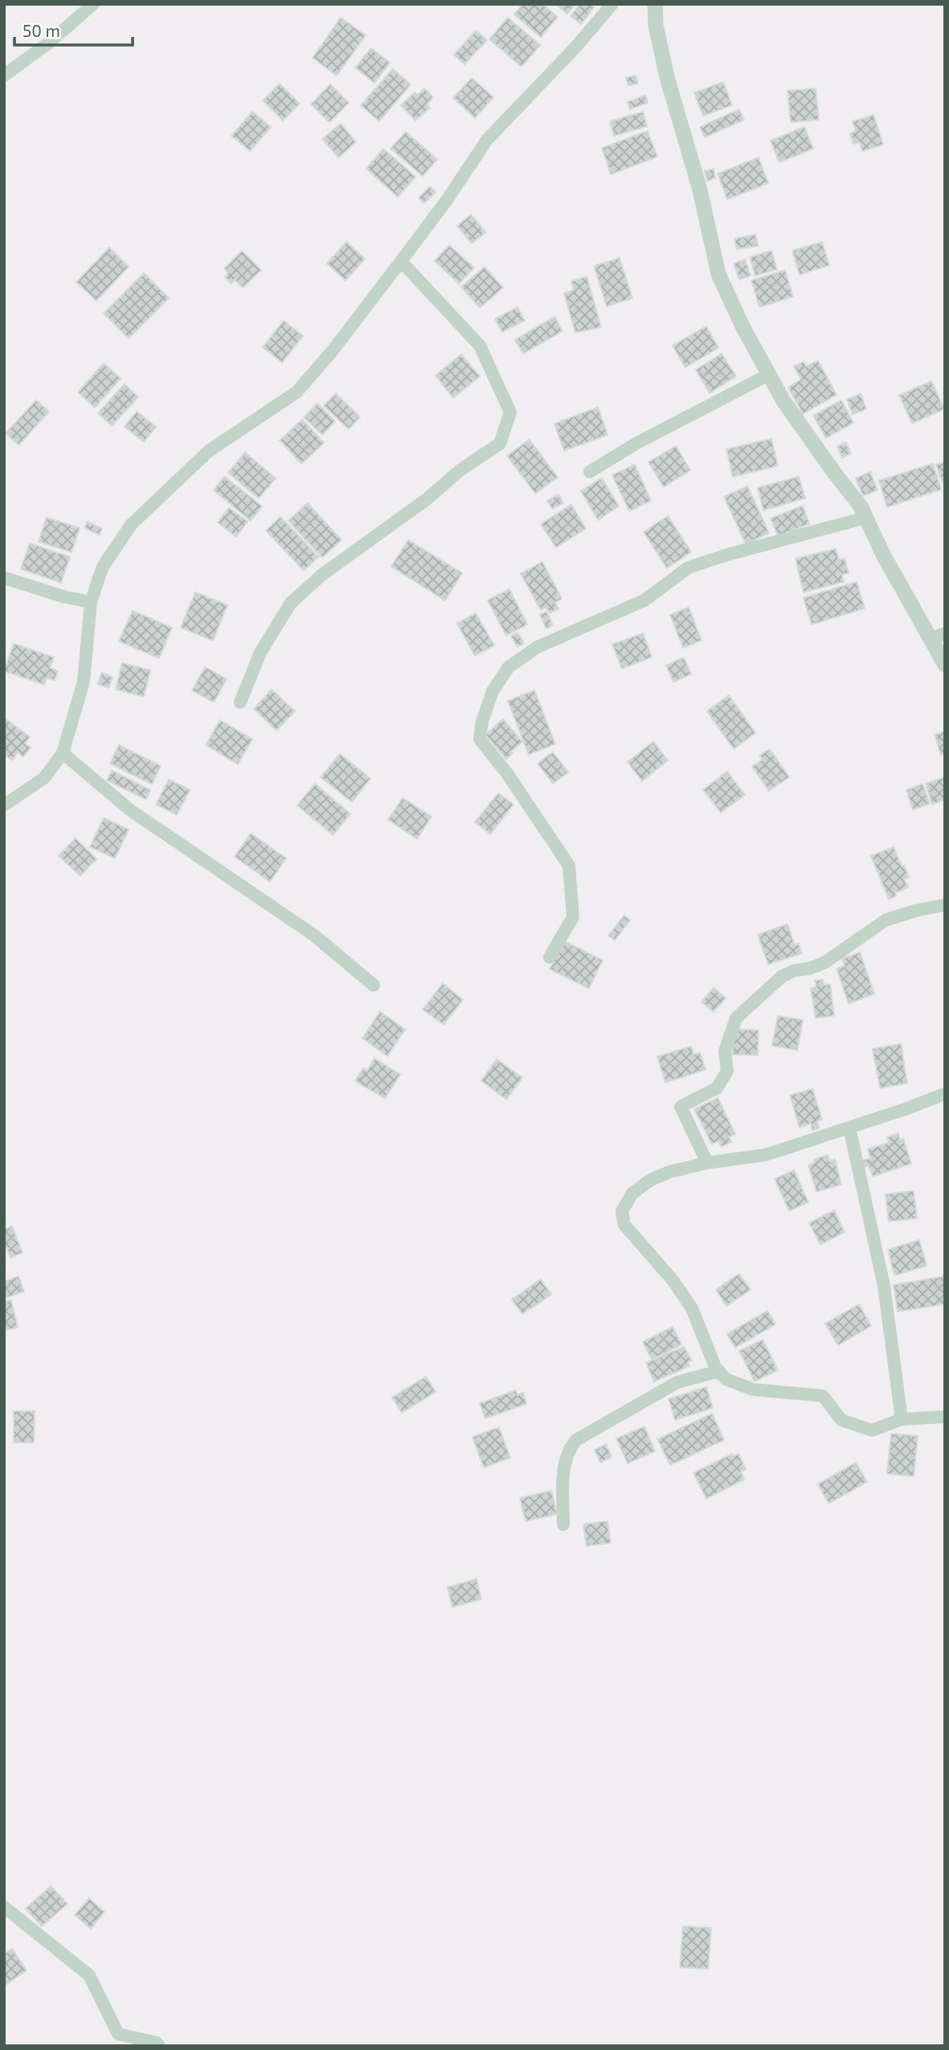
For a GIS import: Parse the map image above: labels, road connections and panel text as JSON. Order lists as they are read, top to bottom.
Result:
{
  "scale_bar": "50 m"
}
